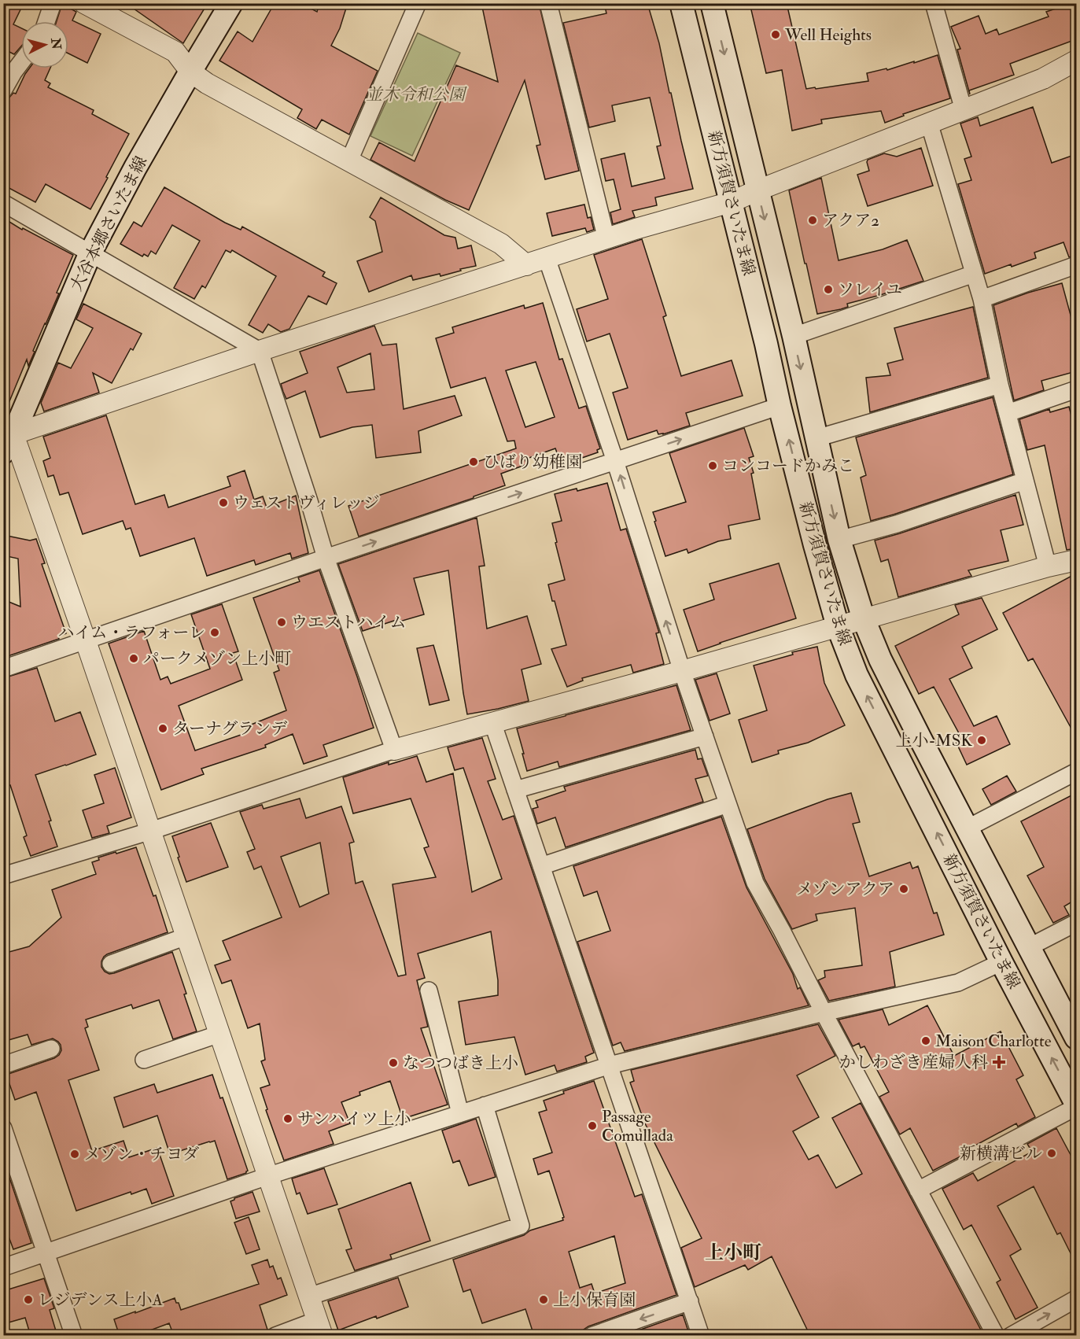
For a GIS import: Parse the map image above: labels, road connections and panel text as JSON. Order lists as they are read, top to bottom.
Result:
{
  "streets": {
    "main road": ["新方須賀さいたま線", "大谷本郷さいたま線"]
  },
  "districts": ["上小町"],
  "parks": ["並木令和公園"],
  "places": {
    "other": [
      "Well Heights",
      "アクア2",
      "ソレイユ",
      "ひばり幼稚園",
      "コンコードかみこ",
      "ウェストヴィレッジ",
      "ウエストハイム",
      "ハイム・ラフォーレ",
      "パークメゾン上小町",
      "ターナグランデ",
      "上小-MSK",
      "メゾンアクア",
      "Maison Charlotte",
      "なつつばき上小",
      "サンハイツ上小",
      "Passage Comullada",
      "新横溝ビル",
      "メゾン・チヨダ",
      "レジデンス上小A",
      "上小保育園"
    ],
    "health": ["かしわざき産婦人科"]
  },
  "north": "right"
}
